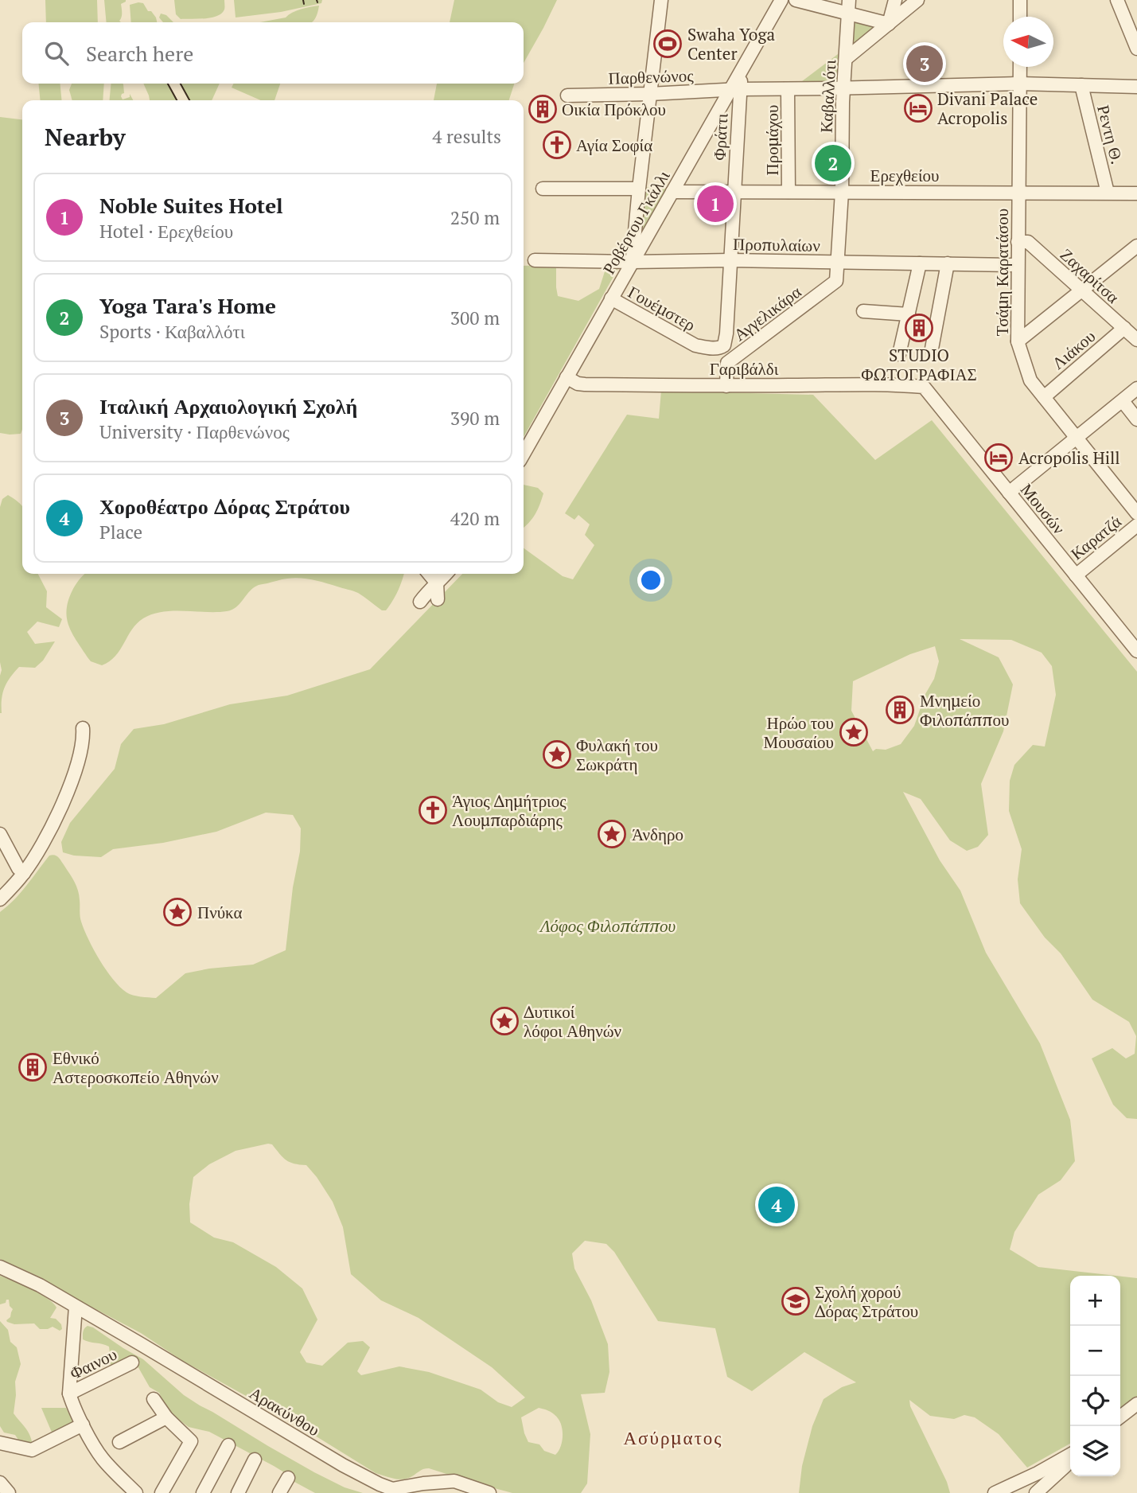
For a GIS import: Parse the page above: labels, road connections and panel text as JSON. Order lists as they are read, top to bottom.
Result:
{
  "streets": {
    "street": [
      "Παρθενώνος",
      "Καβαλλότι",
      "Ρεντη Θ.",
      "Φράττι",
      "Προμάχου",
      "Ερεχθείου",
      "Ροβέρτου Γκάλλι",
      "Προπυλαίων",
      "Τσάμη Καρατάσου",
      "Ζαχαρίτσα",
      "Γουέμστερ",
      "Αγγελικάρα",
      "Λιάκου",
      "Γαριβάλδι",
      "Μουσών",
      "Καρατζά",
      "Φαινου",
      "Αρακύνθου"
    ]
  },
  "crossings": [
    ["Παρθενώνος", "Καβαλλότι"],
    ["Παρθενώνος", "Ρεντη Θ."],
    ["Παρθενώνος", "Φράττι"],
    ["Παρθενώνος", "Προμάχου"],
    ["Παρθενώνος", "Ροβέρτου Γκάλλι"],
    ["Παρθενώνος", "Τσάμη Καρατάσου"],
    ["Καβαλλότι", "Ερεχθείου"],
    ["Καβαλλότι", "Προπυλαίων"],
    ["Καβαλλότι", "Αγγελικάρα"],
    ["Ρεντη Θ.", "Ερεχθείου"],
    ["Φράττι", "Ερεχθείου"],
    ["Φράττι", "Ροβέρτου Γκάλλι"],
    ["Φράττι", "Προπυλαίων"],
    ["Φράττι", "Γουέμστερ"],
    ["Προμάχου", "Ερεχθείου"],
    ["Ερεχθείου", "Ροβέρτου Γκάλλι"],
    ["Ερεχθείου", "Τσάμη Καρατάσου"],
    ["Ροβέρτου Γκάλλι", "Προπυλαίων"],
    ["Ροβέρτου Γκάλλι", "Γουέμστερ"],
    ["Ροβέρτου Γκάλλι", "Γαριβάλδι"],
    ["Προπυλαίων", "Τσάμη Καρατάσου"],
    ["Τσάμη Καρατάσου", "Ζαχαρίτσα"],
    ["Τσάμη Καρατάσου", "Λιάκου"],
    ["Ζαχαρίτσα", "Λιάκου"],
    ["Αγγελικάρα", "Γαριβάλδι"],
    ["Γαριβάλδι", "Μουσών"],
    ["Μουσών", "Καρατζά"]
  ],
  "districts": ["Ασύρματος"],
  "parks": ["Λόφος Φιλοπάππου"],
  "places": {
    "sports": ["Swaha Yoga Center"],
    "hotel": ["Divani Palace Acropolis", "Acropolis Hill"],
    "building": [
      "Οικία Πρόκλου",
      "STUDIO ΦΩΤΟΓΡΑΦΙΑΣ",
      "Μνημείο Φιλοπάππου",
      "Εθνικό Αστεροσκοπείο Αθηνών"
    ],
    "church": ["Αγία Σοφία", "Άγιος Δημήτριος Λουμπαρδιάρης"],
    "place": [
      "Ηρώο του Μουσαίου",
      "Φυλακή του Σωκράτη",
      "Άνδηρο",
      "Πνύκα",
      "Δυτικοί λόφοι Αθηνών"
    ],
    "school or university": ["Σχολή χορού Δόρας Στράτου"]
  },
  "north": "left",
  "page": {
    "search": "Search here",
    "pins": [
      "3",
      "2",
      "1",
      "4"
    ],
    "heading": ["Nearby", "4 results"],
    "list": [
      {
        "mark": "1",
        "name": "Noble Suites Hotel",
        "note": "Hotel · Ερεχθείου",
        "value": "250 m"
      },
      {
        "mark": "2",
        "name": "Yoga Tara's Home",
        "note": "Sports · Καβαλλότι",
        "value": "300 m"
      },
      {
        "mark": "3",
        "name": "Ιταλική Αρχαιολογική Σχολή",
        "note": "University · Παρθενώνος",
        "value": "390 m"
      },
      {
        "mark": "4",
        "name": "Χοροθέατρο Δόρας Στράτου",
        "note": "Place",
        "value": "420 m"
      }
    ],
    "map_buttons": ["+", "−"]
  }
}
